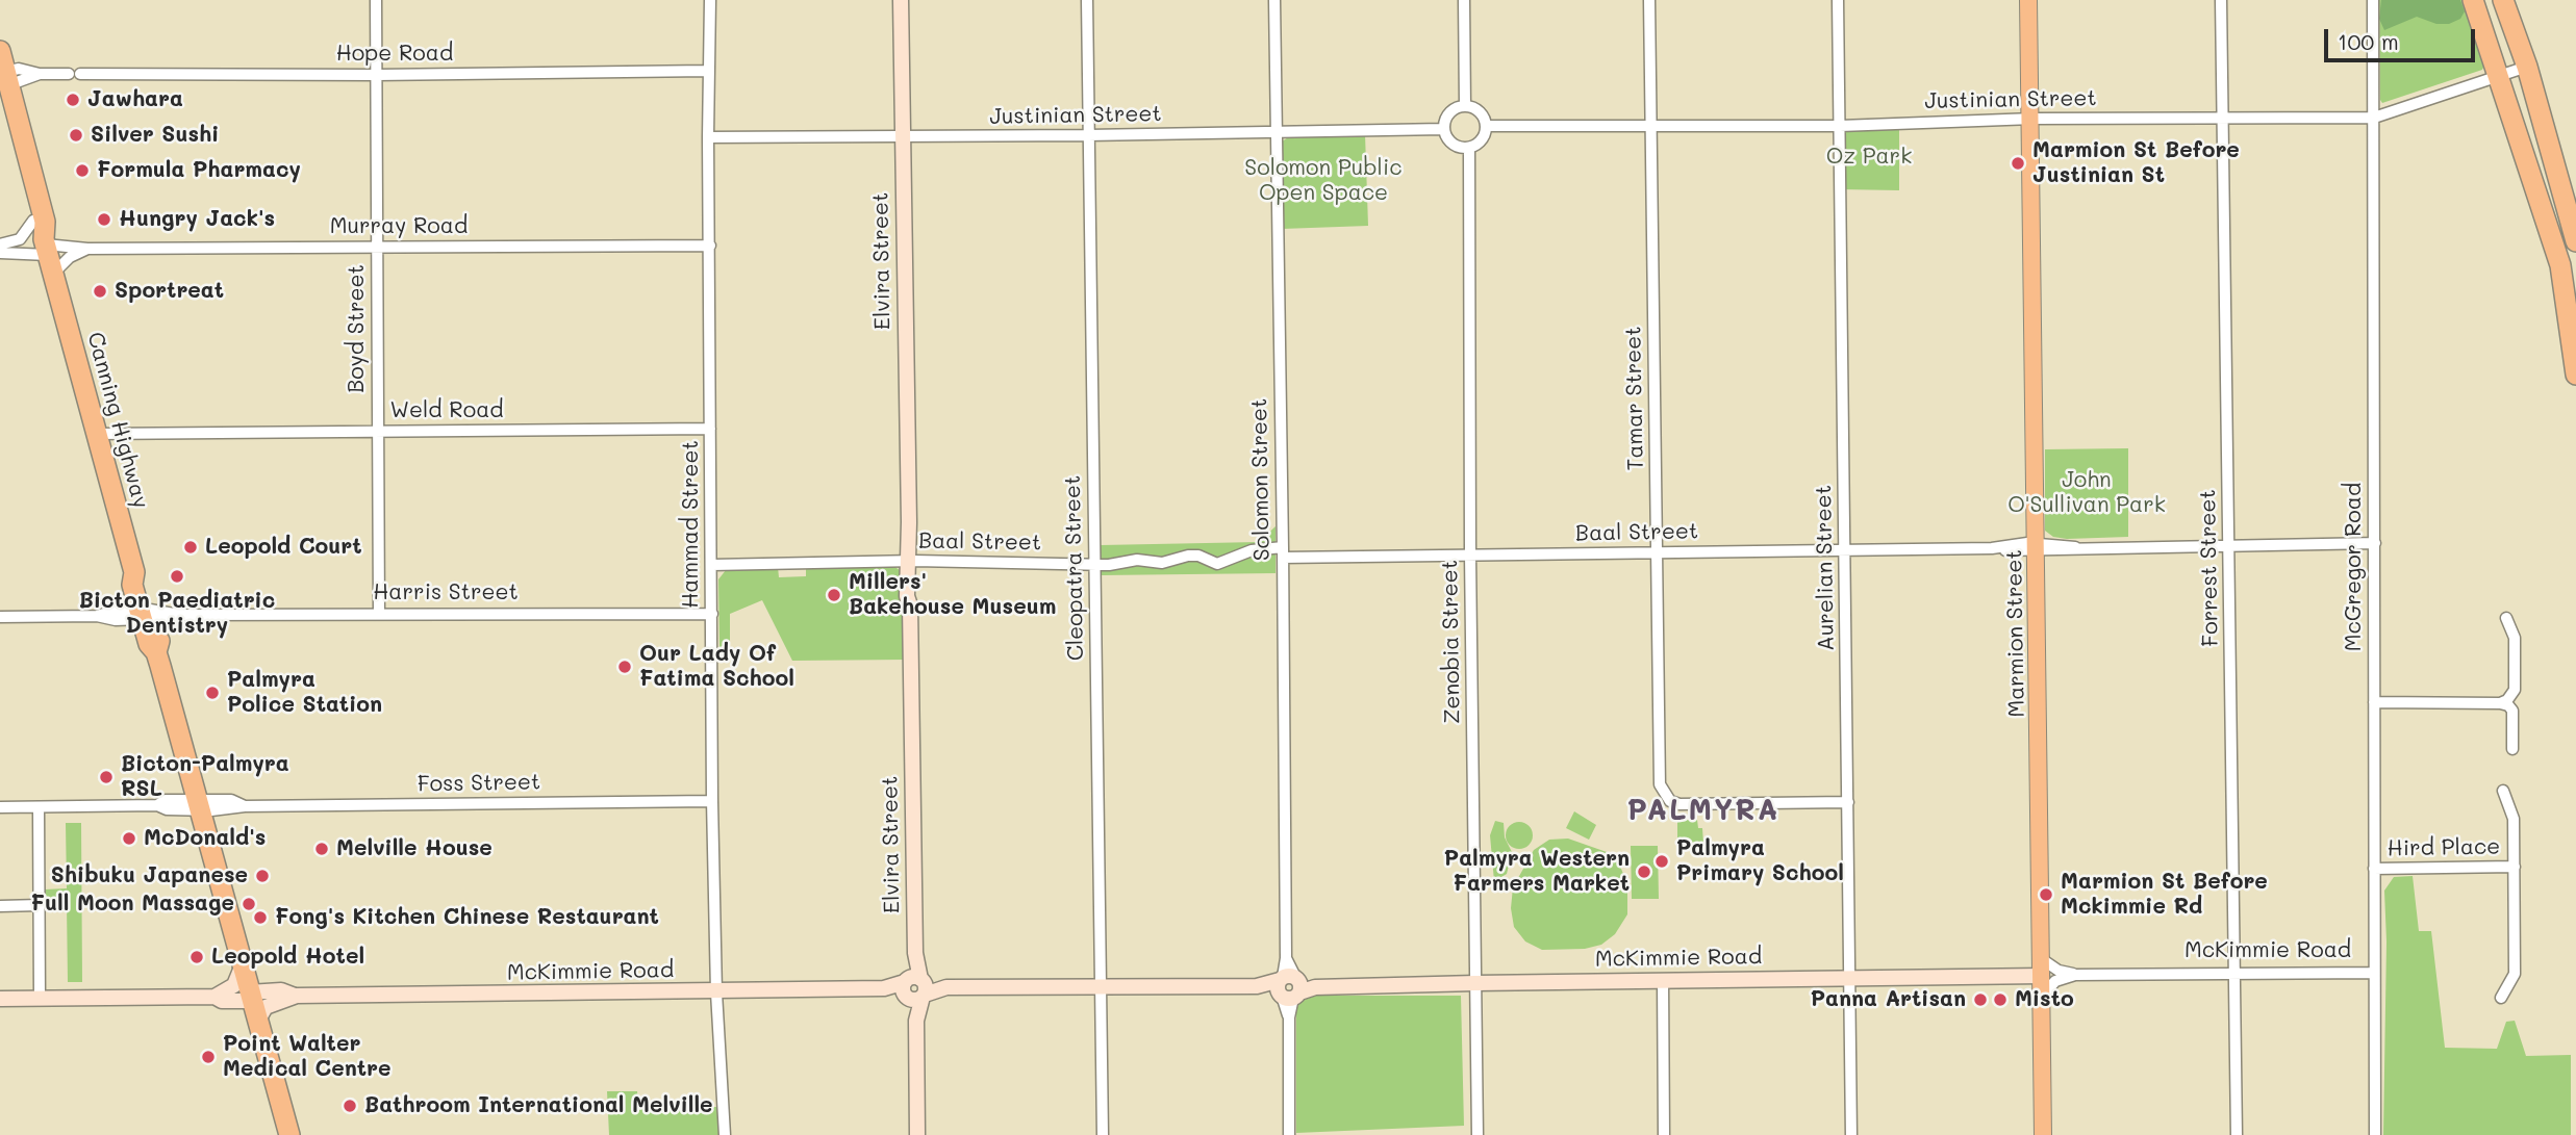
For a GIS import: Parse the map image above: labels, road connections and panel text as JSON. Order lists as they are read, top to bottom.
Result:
{
  "streets": {
    "highway": ["Canning Highway"],
    "main road": ["Elvira Street", "Marmion Street", "McKimmie Road"],
    "street": [
      "Hope Road",
      "Justinian Street",
      "Murray Road",
      "Boyd Street",
      "Tamar Street",
      "Weld Road",
      "Solomon Street",
      "Hammad Street",
      "Baal Street",
      "McGregor Road",
      "Cleopatra Street",
      "Aurelian Street",
      "Forrest Street",
      "Harris Street",
      "Zenobia Street",
      "Foss Street",
      "Hird Place"
    ]
  },
  "crossings": [
    ["Hope Road", "Boyd Street"],
    ["Hope Road", "Canning Highway"],
    ["Hope Road", "Hammad Street"],
    ["Justinian Street", "Elvira Street"],
    ["Justinian Street", "Tamar Street"],
    ["Justinian Street", "Solomon Street"],
    ["Justinian Street", "Hammad Street"],
    ["Justinian Street", "McGregor Road"],
    ["Justinian Street", "Cleopatra Street"],
    ["Justinian Street", "Aurelian Street"],
    ["Justinian Street", "Forrest Street"],
    ["Justinian Street", "Marmion Street"],
    ["Justinian Street", "Zenobia Street"],
    ["Murray Road", "Boyd Street"],
    ["Murray Road", "Canning Highway"],
    ["Murray Road", "Hammad Street"],
    ["Elvira Street", "Baal Street"],
    ["Elvira Street", "McKimmie Road"],
    ["Boyd Street", "Weld Road"],
    ["Boyd Street", "Harris Street"],
    ["Tamar Street", "Baal Street"],
    ["Tamar Street", "Aurelian Street"],
    ["Weld Road", "Canning Highway"],
    ["Weld Road", "Hammad Street"],
    ["Canning Highway", "Harris Street"],
    ["Canning Highway", "Foss Street"],
    ["Canning Highway", "McKimmie Road"],
    ["Solomon Street", "Baal Street"],
    ["Solomon Street", "McKimmie Road"],
    ["Hammad Street", "Baal Street"],
    ["Hammad Street", "Harris Street"],
    ["Hammad Street", "Foss Street"],
    ["Hammad Street", "McKimmie Road"],
    ["Baal Street", "McGregor Road"],
    ["Baal Street", "Cleopatra Street"],
    ["Baal Street", "Aurelian Street"],
    ["Baal Street", "Forrest Street"],
    ["Baal Street", "Marmion Street"],
    ["Baal Street", "Zenobia Street"],
    ["McGregor Road", "Hird Place"],
    ["McGregor Road", "McKimmie Road"],
    ["Aurelian Street", "McKimmie Road"],
    ["Forrest Street", "McKimmie Road"],
    ["Marmion Street", "McKimmie Road"],
    ["Zenobia Street", "McKimmie Road"]
  ],
  "districts": ["PALMYRA"],
  "parks": ["Oz Park", "Solomon Public Open Space", "John O'Sullivan Park"],
  "places": [
    "Jawhara",
    "Silver Sushi",
    "Marmion St Before Justinian St",
    "Formula Pharmacy",
    "Hungry Jack's",
    "Sportreat",
    "Leopold Court",
    "Bicton Paediatric Dentistry",
    "Millers' Bakehouse Museum",
    "Our Lady Of Fatima School",
    "Palmyra Police Station",
    "Bicton-Palmyra RSL",
    "McDonald's",
    "Melville House",
    "Palmyra Primary School",
    "Palmyra Western Farmers Market",
    "Shibuku Japanese",
    "Marmion St Before Mckimmie Rd",
    "Full Moon Massage",
    "Fong's Kitchen Chinese Restaurant",
    "Leopold Hotel",
    "Panna Artisan",
    "Misto",
    "Point Walter Medical Centre",
    "Bathroom International Melville"
  ],
  "scale_bar": "100 m"
}
